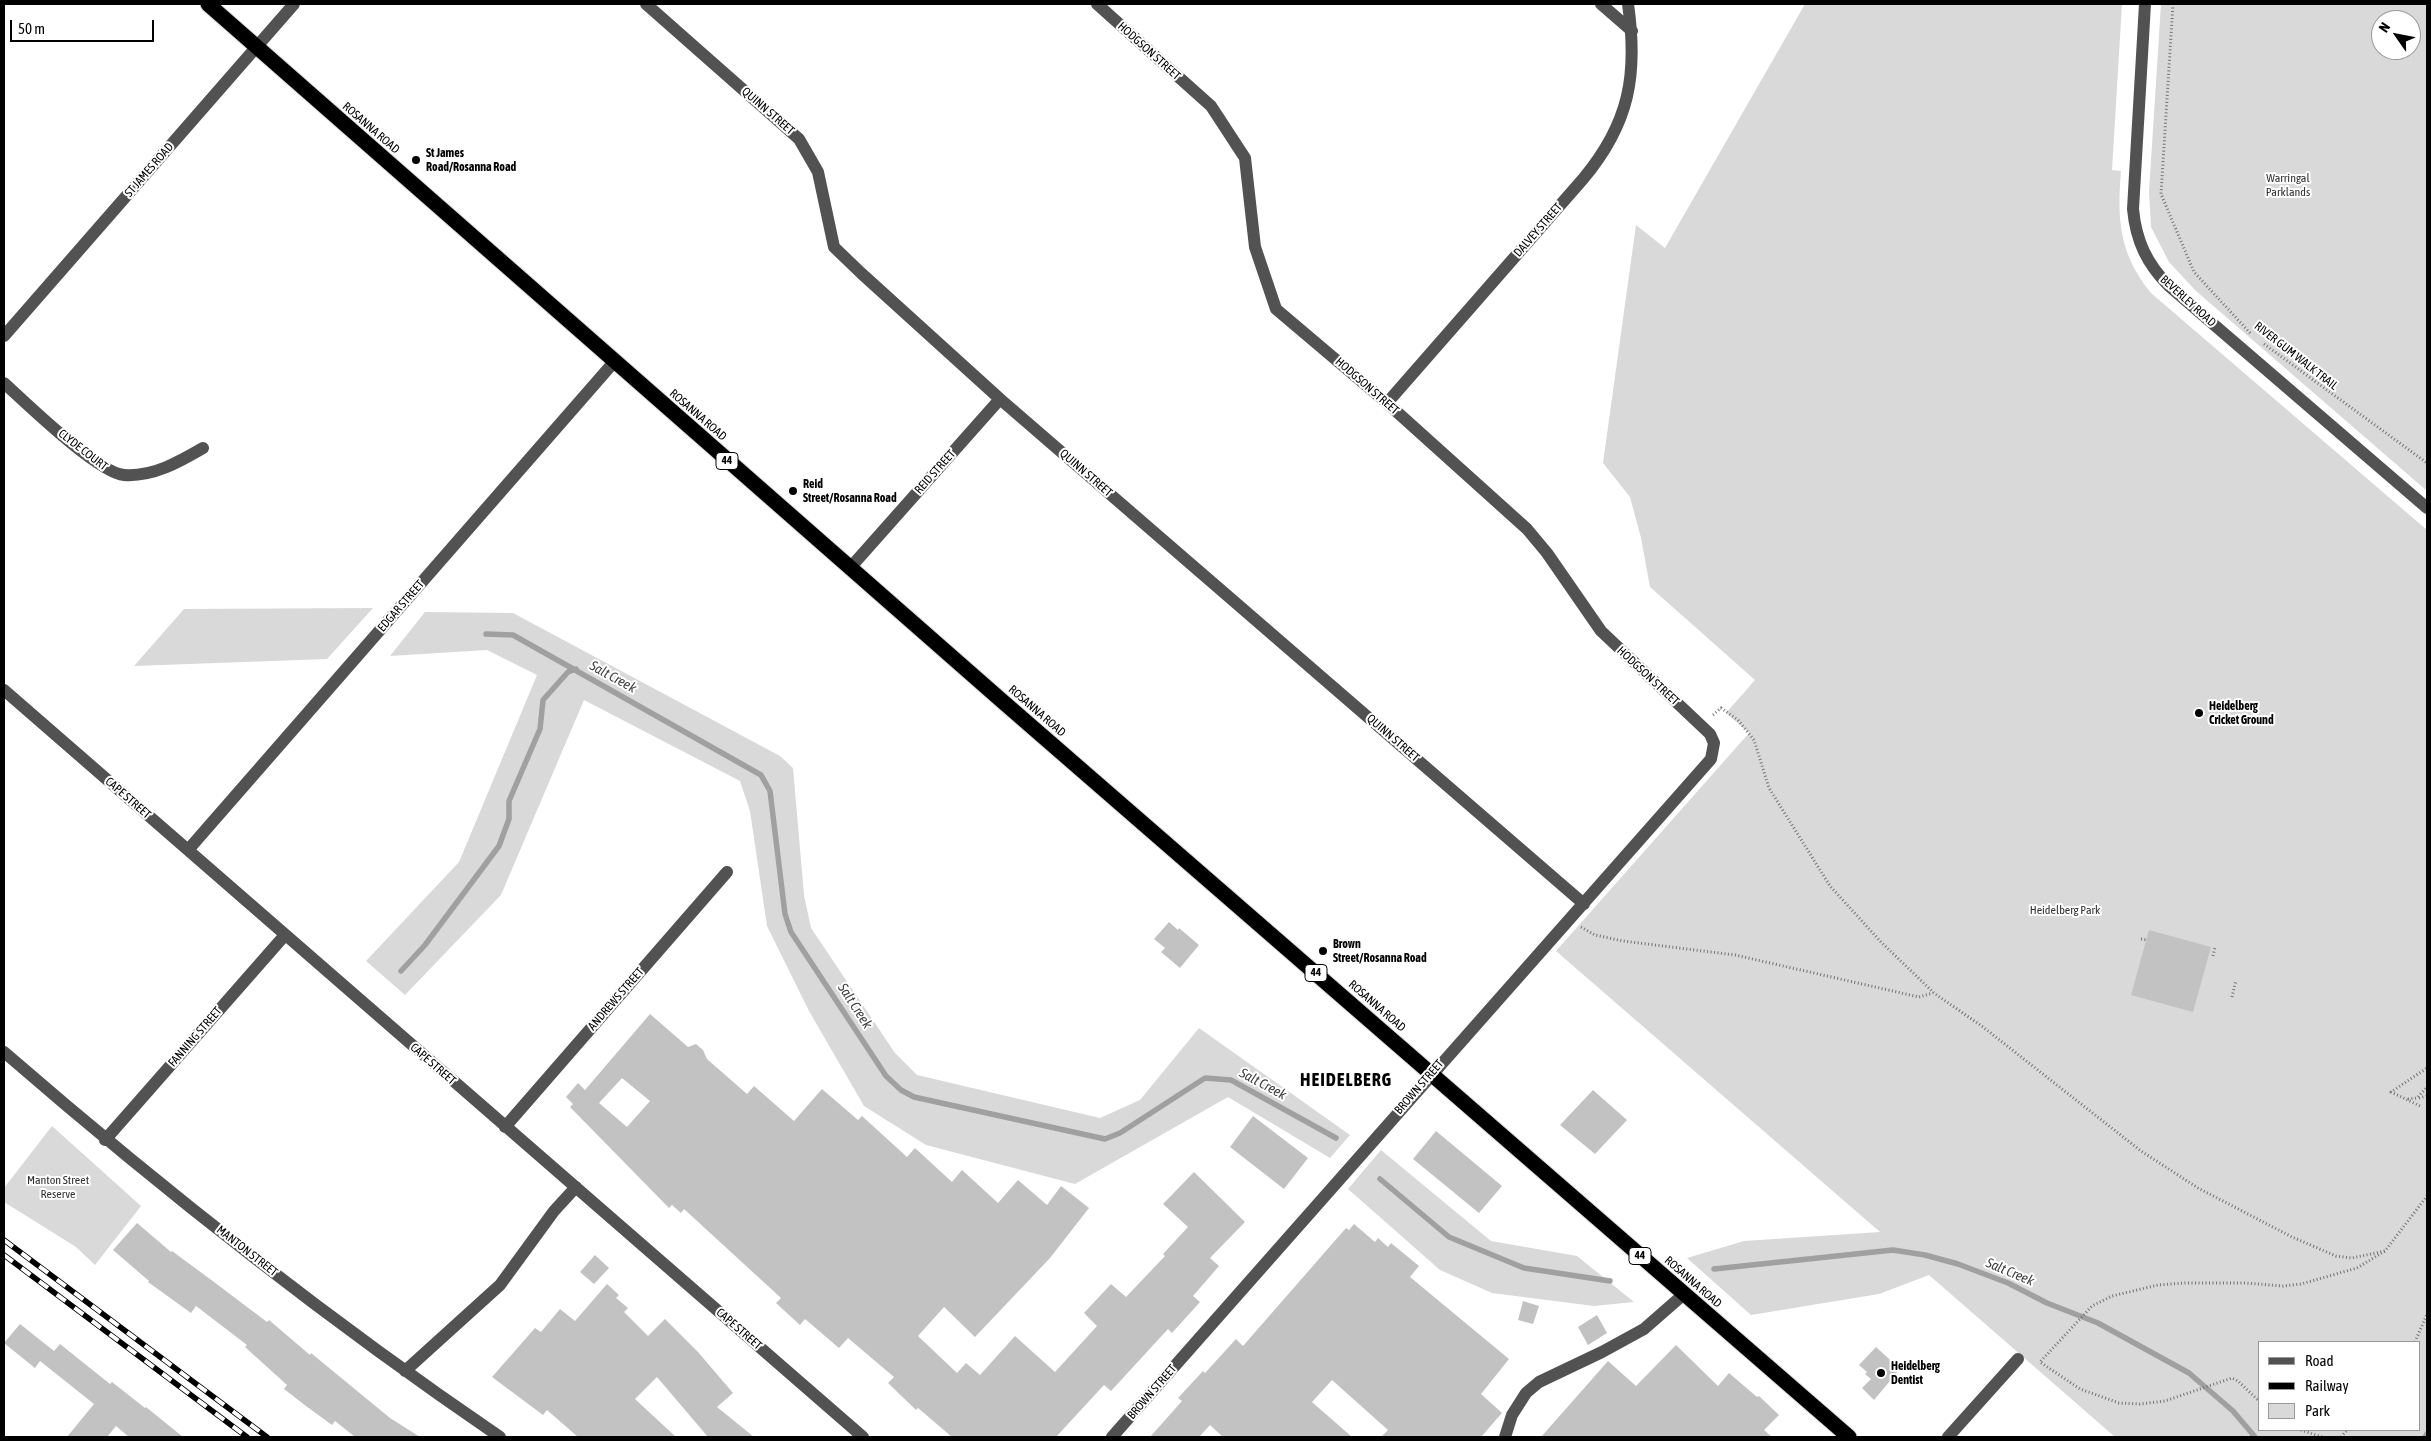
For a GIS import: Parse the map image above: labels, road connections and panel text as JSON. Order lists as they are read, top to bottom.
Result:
{
  "streets": {
    "highway": ["ROSANNA ROAD", "44"],
    "street": [
      "HODGSON STREET",
      "QUINN STREET",
      "ST JAMES ROAD",
      "DALVEY STREET",
      "BEVERLEY ROAD",
      "CLYDE COURT",
      "REID STREET",
      "EDGAR STREET",
      "CAPE STREET",
      "ANDREWS STREET",
      "FANNING STREET",
      "BROWN STREET",
      "MANTON STREET"
    ],
    "path": ["RIVER GUM WALK TRAIL"]
  },
  "crossings": [
    ["HODGSON STREET", "DALVEY STREET"],
    ["HODGSON STREET", "BROWN STREET"],
    ["QUINN STREET", "REID STREET"],
    ["QUINN STREET", "BROWN STREET"],
    ["ROSANNA ROAD", "ST JAMES ROAD"],
    ["ROSANNA ROAD", "REID STREET"],
    ["ROSANNA ROAD", "EDGAR STREET"],
    ["ROSANNA ROAD", "BROWN STREET"],
    ["EDGAR STREET", "CAPE STREET"],
    ["CAPE STREET", "ANDREWS STREET"],
    ["CAPE STREET", "FANNING STREET"],
    ["FANNING STREET", "MANTON STREET"]
  ],
  "districts": ["HEIDELBERG"],
  "water": ["Salt Creek"],
  "parks": ["Warringal Parklands", "Heidelberg Park", "Manton Street Reserve"],
  "places": [
    "St James Road/Rosanna Road",
    "Reid Street/Rosanna Road",
    "Heidelberg Cricket Ground",
    "Brown Street/Rosanna Road",
    "Heidelberg Dentist"
  ],
  "legend": ["Road", "Railway", "Park"],
  "scale_bar": "50 m",
  "north": "top left"
}
